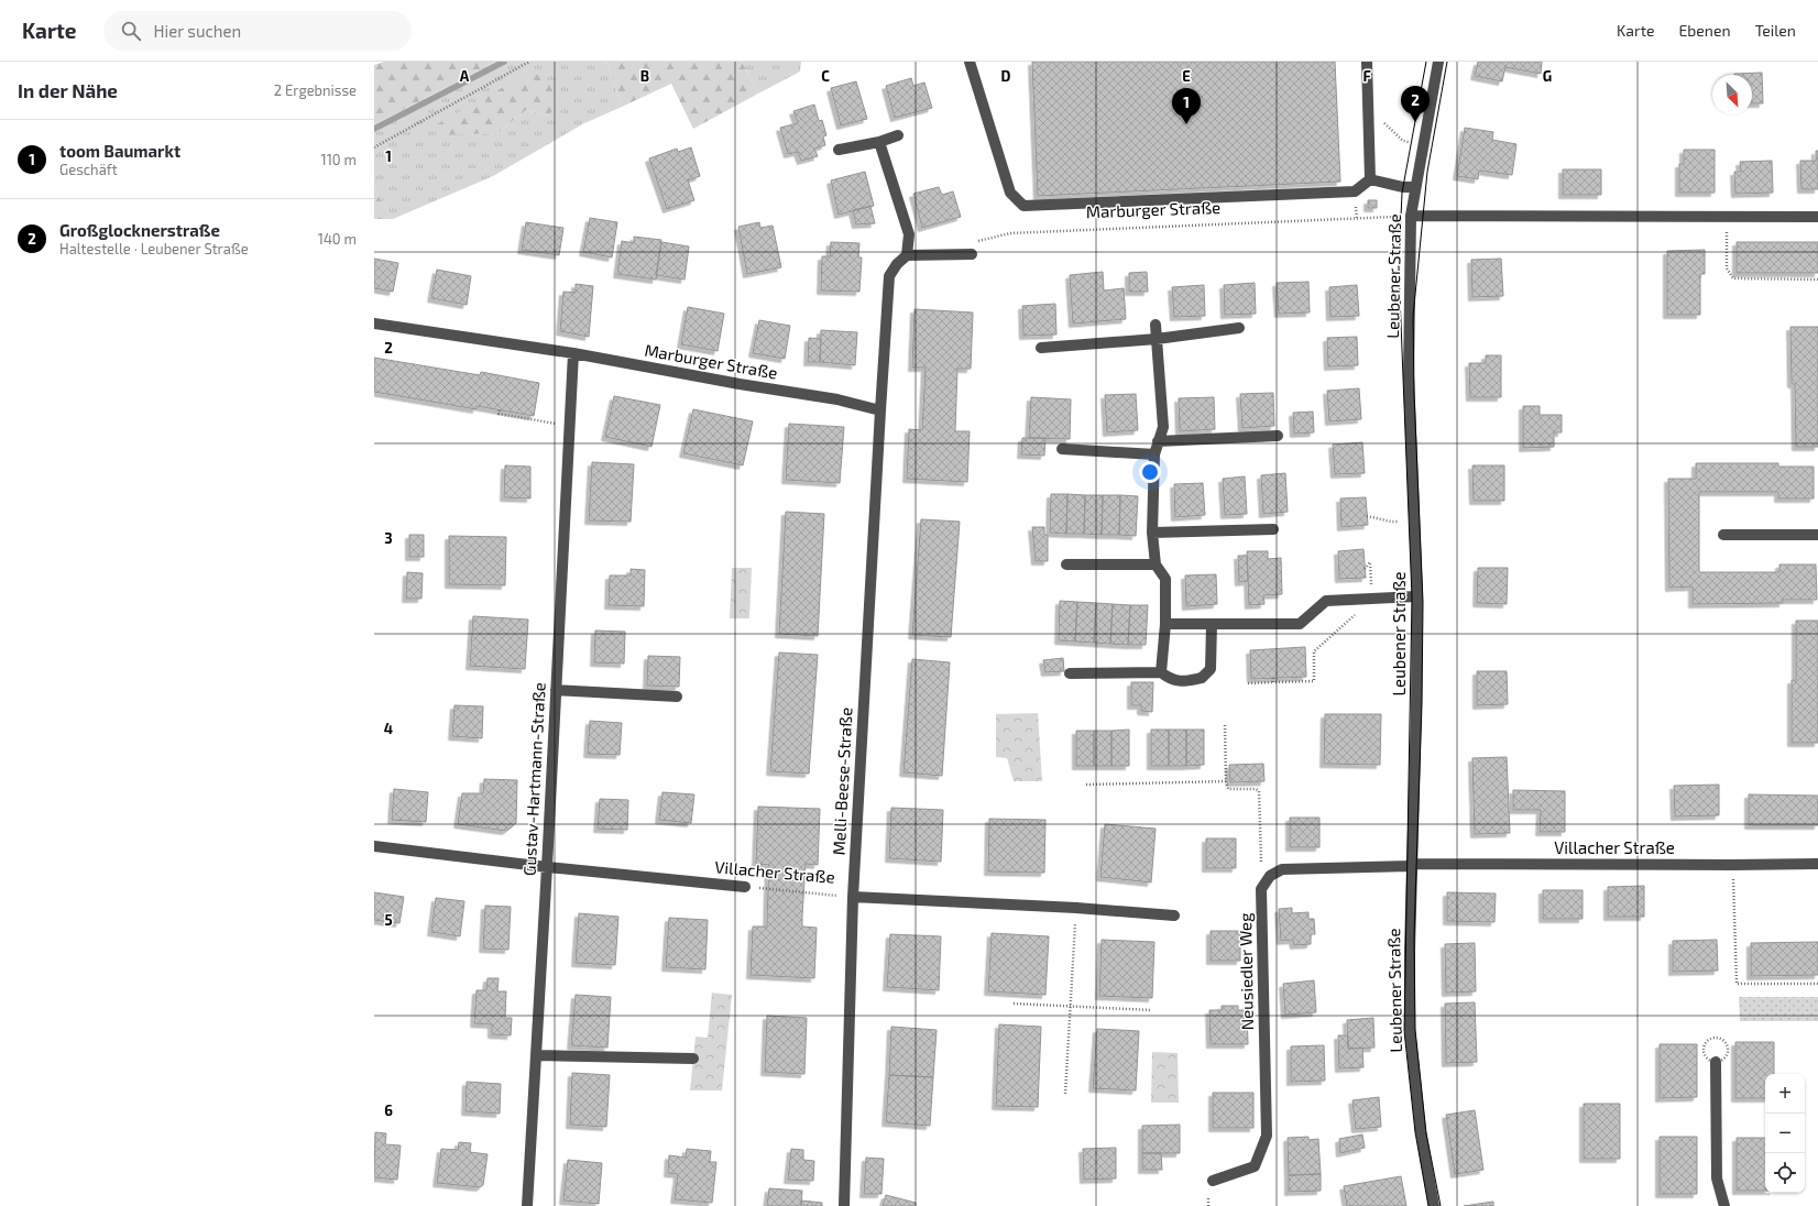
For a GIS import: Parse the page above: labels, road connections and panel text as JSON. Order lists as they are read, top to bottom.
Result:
{
  "streets": {
    "street": [
      "Marburger Straße",
      "Leubener Straße",
      "Gustav-Hartmann-Straße",
      "Melli-Beese-Straße",
      "Villacher Straße",
      "Neusiedler Weg"
    ]
  },
  "crossings": [
    ["Marburger Straße", "Leubener Straße"],
    ["Marburger Straße", "Gustav-Hartmann-Straße"],
    ["Marburger Straße", "Melli-Beese-Straße"],
    ["Leubener Straße", "Villacher Straße"],
    ["Gustav-Hartmann-Straße", "Villacher Straße"],
    ["Melli-Beese-Straße", "Villacher Straße"]
  ],
  "north": "bottom right",
  "page": {
    "header": "Karte",
    "search": "Hier suchen",
    "nav": ["Karte", "Ebenen", "Teilen"],
    "heading": ["In der Nähe", "2 Ergebnisse"],
    "pins": ["2", "1"],
    "list": [
      {
        "mark": "1",
        "name": "toom Baumarkt",
        "note": "Geschäft",
        "value": "110 m"
      },
      {
        "mark": "2",
        "name": "Großglocknerstraße",
        "note": "Haltestelle · Leubener Straße",
        "value": "140 m"
      }
    ],
    "map_buttons": ["+", "−"]
  },
  "grid": {
    "columns": [
      "A",
      "B",
      "C",
      "D",
      "E",
      "F",
      "G"
    ],
    "rows": [
      "1",
      "2",
      "3",
      "4",
      "5",
      "6"
    ]
  }
}
